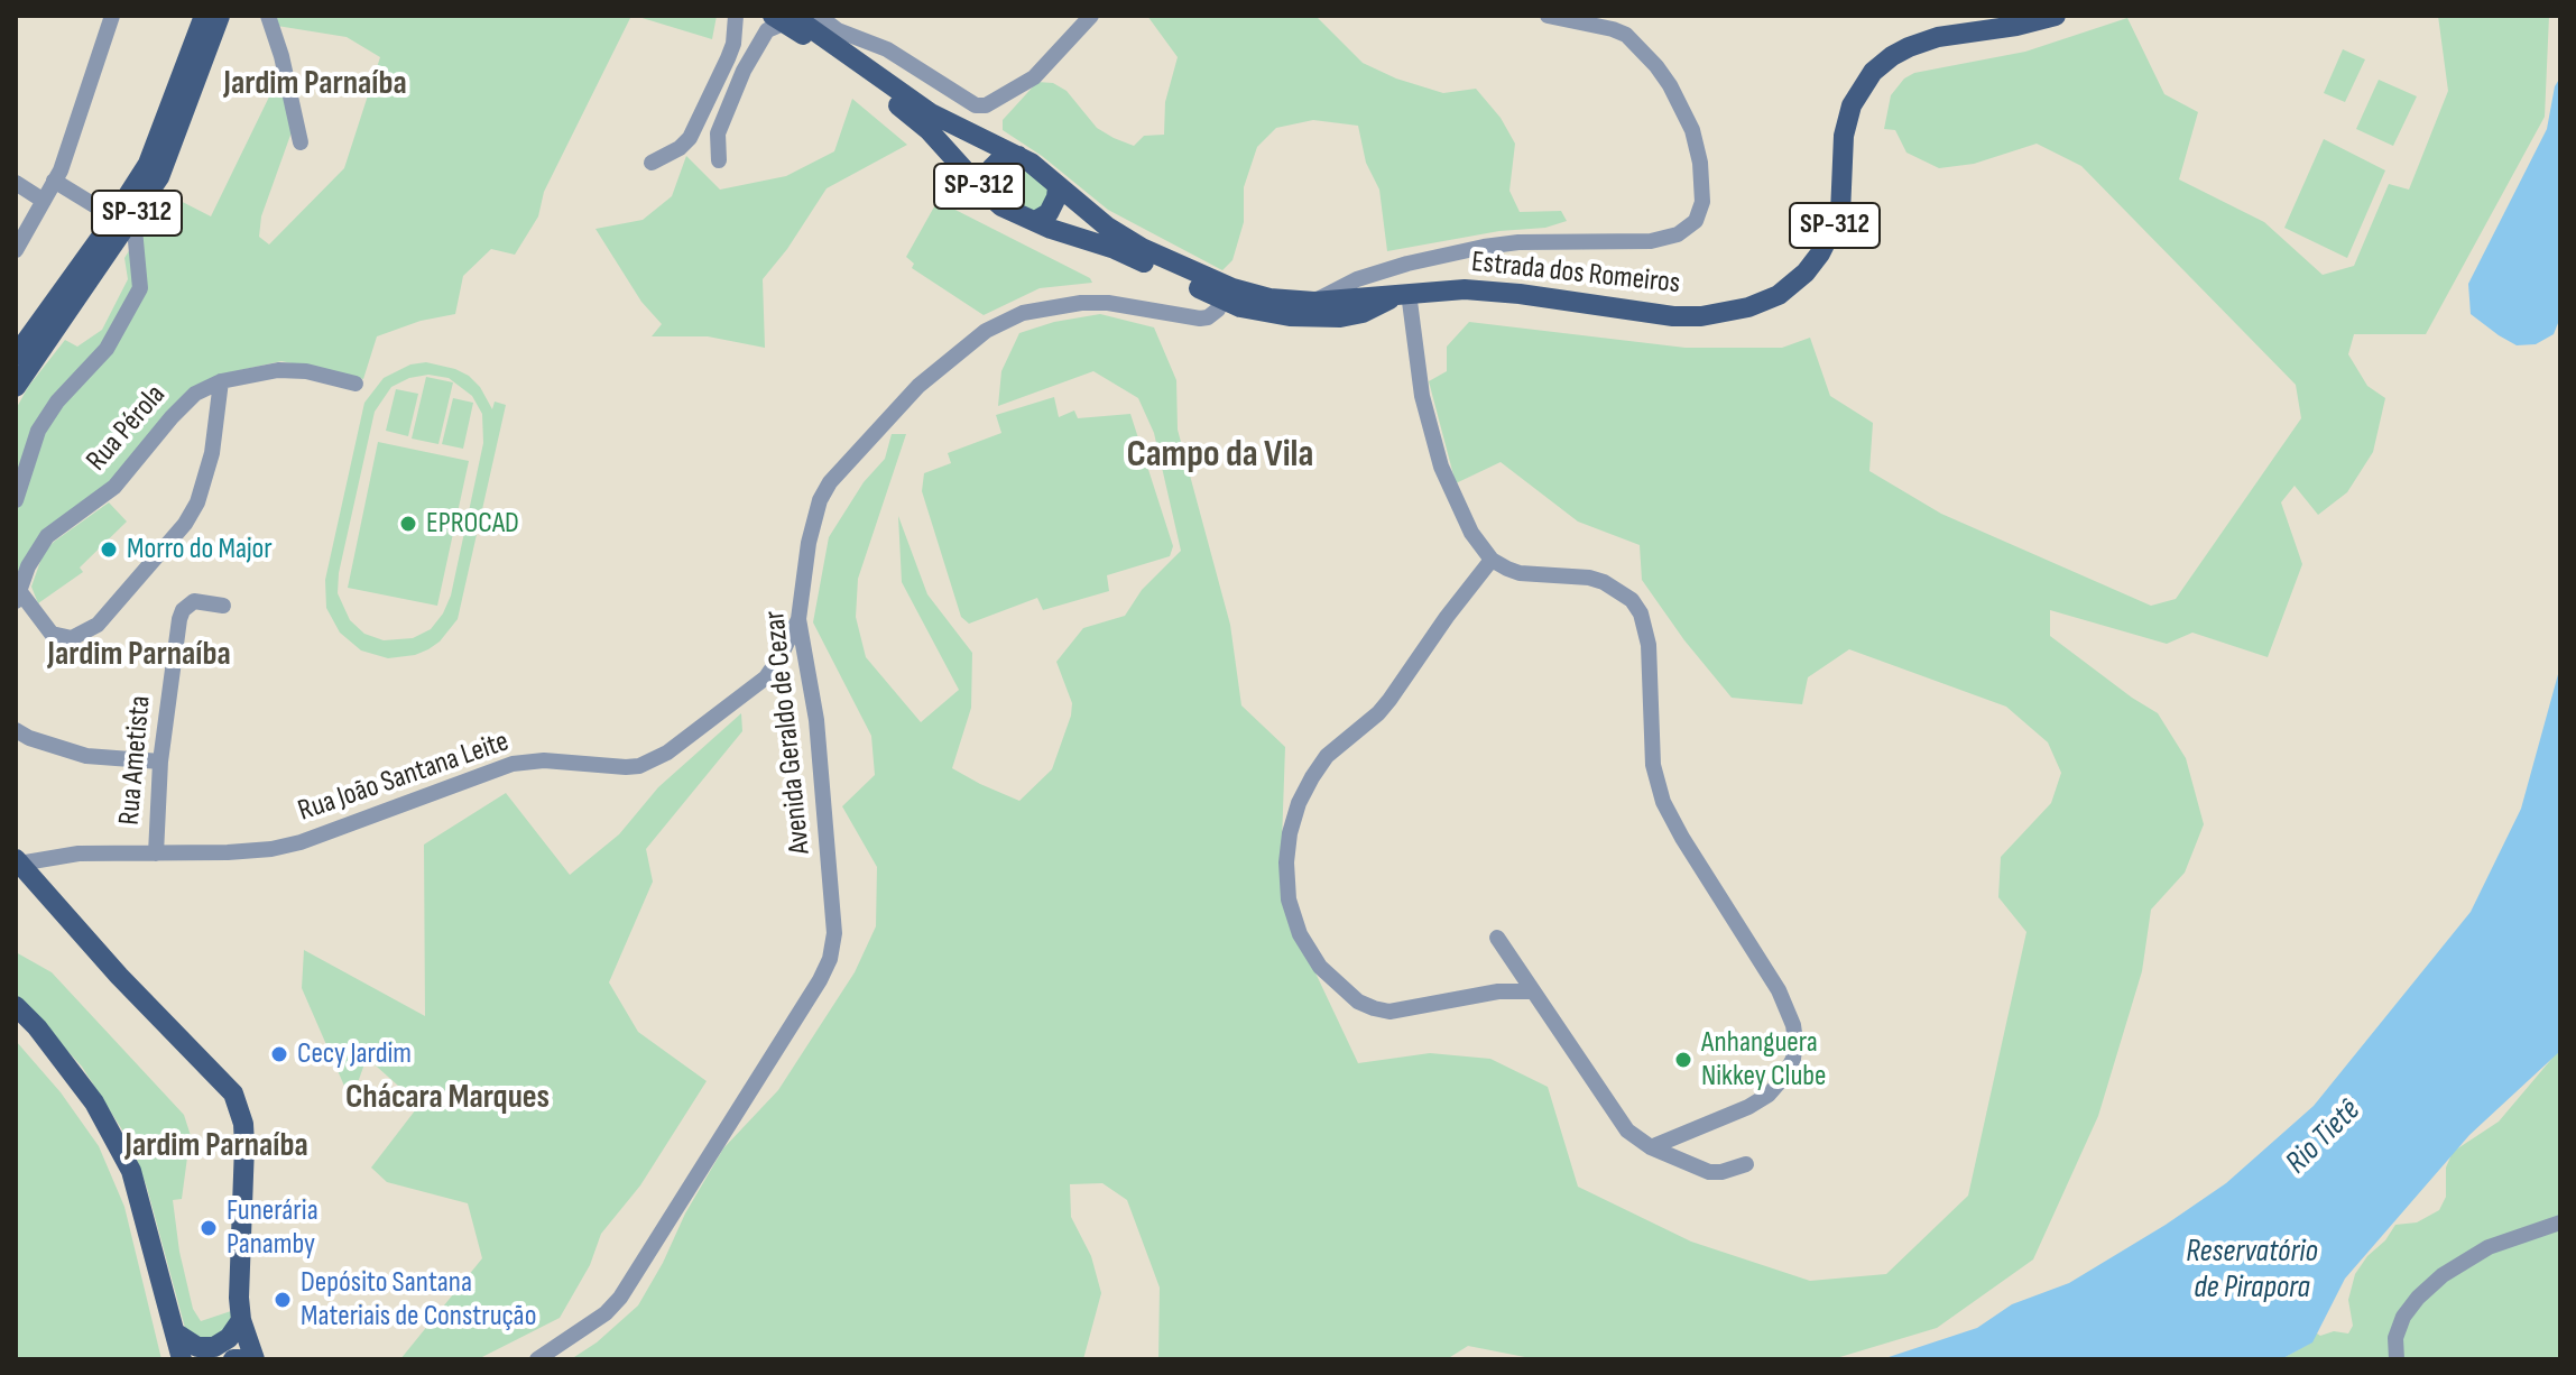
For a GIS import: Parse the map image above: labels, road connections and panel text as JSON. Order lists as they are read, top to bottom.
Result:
{
  "streets": {
    "main road": ["SP-312", "Estrada dos Romeiros"],
    "street": [
      "Rua Pérola",
      "Avenida Geraldo de Cezar",
      "Rua Ametista",
      "Rua João Santana Leite"
    ]
  },
  "crossings": [
    ["Estrada dos Romeiros", "Avenida Geraldo de Cezar"],
    ["Avenida Geraldo de Cezar", "Rua João Santana Leite"],
    ["Rua Ametista", "Rua João Santana Leite"]
  ],
  "districts": [
    "Jardim Parnaíba",
    "Campo da Vila",
    "Jardim Parnaíba",
    "Chácara Marques",
    "Jardim Parnaíba"
  ],
  "water": ["Rio Tietê", "Reservatório de Pirapora"],
  "places": [
    "EPROCAD",
    "Morro do Major",
    "Cecy Jardim",
    "Anhanguera Nikkey Clube",
    "Funerária Panamby",
    "Depósito Santana Materiais de Construção"
  ]
}
